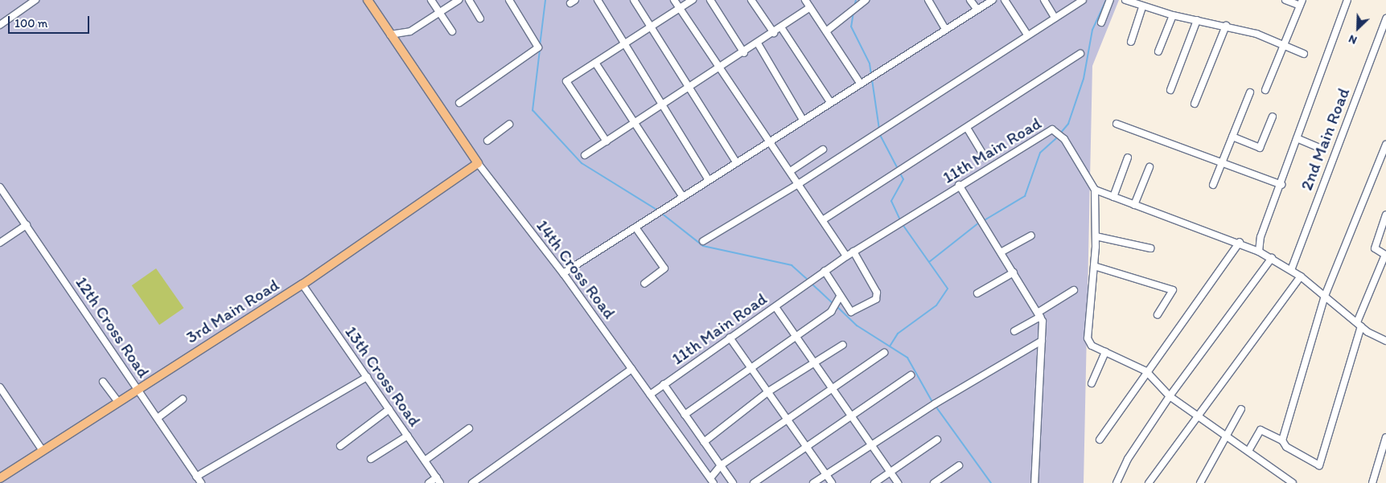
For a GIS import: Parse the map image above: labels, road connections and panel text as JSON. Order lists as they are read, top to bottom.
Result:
{
  "streets": {
    "main road": ["3rd Main Road"],
    "street": [
      "2nd Main Road",
      "11th Main Road",
      "14th Cross Road",
      "12th Cross Road",
      "13th Cross Road"
    ]
  },
  "crossings": [
    ["11th Main Road", "14th Cross Road"],
    ["14th Cross Road", "3rd Main Road"],
    ["3rd Main Road", "12th Cross Road"],
    ["3rd Main Road", "13th Cross Road"]
  ],
  "scale_bar": "100 m",
  "north": "bottom left"
}
